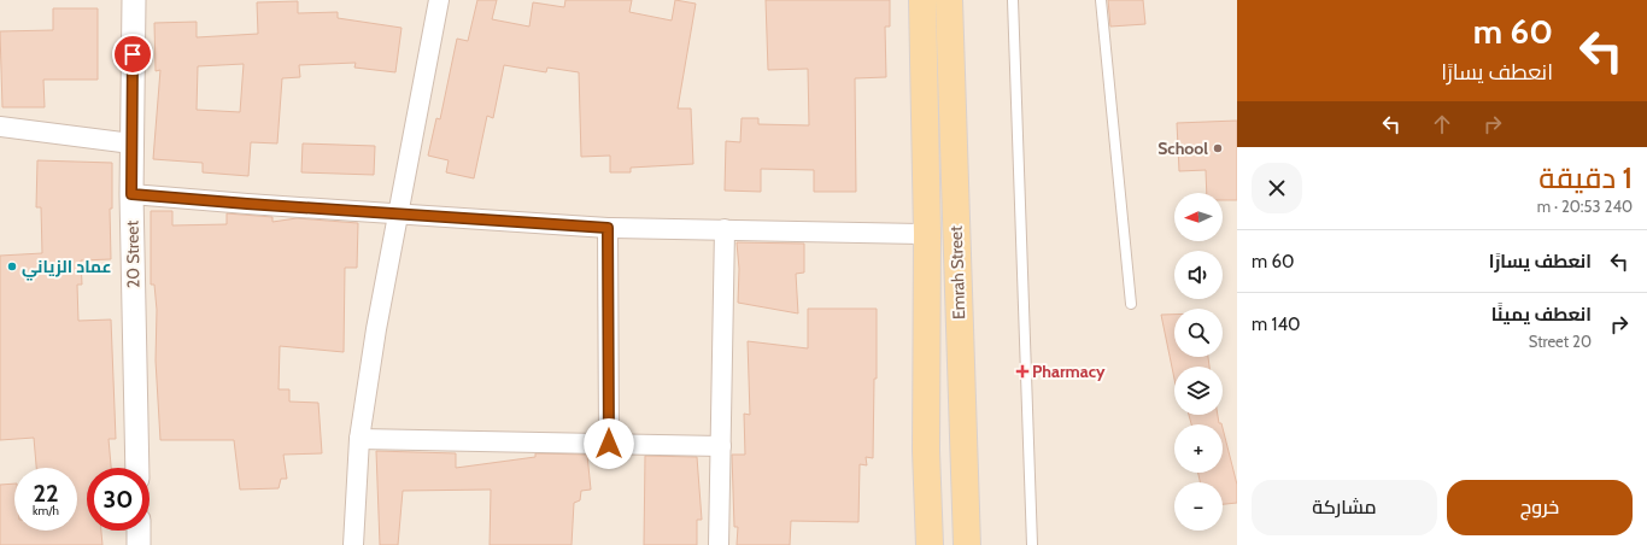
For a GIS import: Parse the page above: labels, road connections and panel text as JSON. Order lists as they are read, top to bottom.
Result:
{
  "streets": {
    "main road": ["Emrah Street"],
    "street": ["20 Street"]
  },
  "places": {
    "other": ["School", "عماد الزياني"],
    "health": ["Pharmacy"]
  },
  "north": "left",
  "page": {
    "turn": ["60 m", "انعطف يسارًا"],
    "heading": ["1 دقيقة", "240 m · 20:53"],
    "map_buttons": ["+", "−"],
    "list": [
      {
        "name": "انعطف يسارًا",
        "value": "60 m"
      },
      {
        "name": "انعطف يمينًا",
        "note": "20 Street",
        "value": "140 m"
      }
    ],
    "speed": "22 km/h",
    "limit": "30",
    "buttons": ["خروج", "مشاركة"]
  }
}
